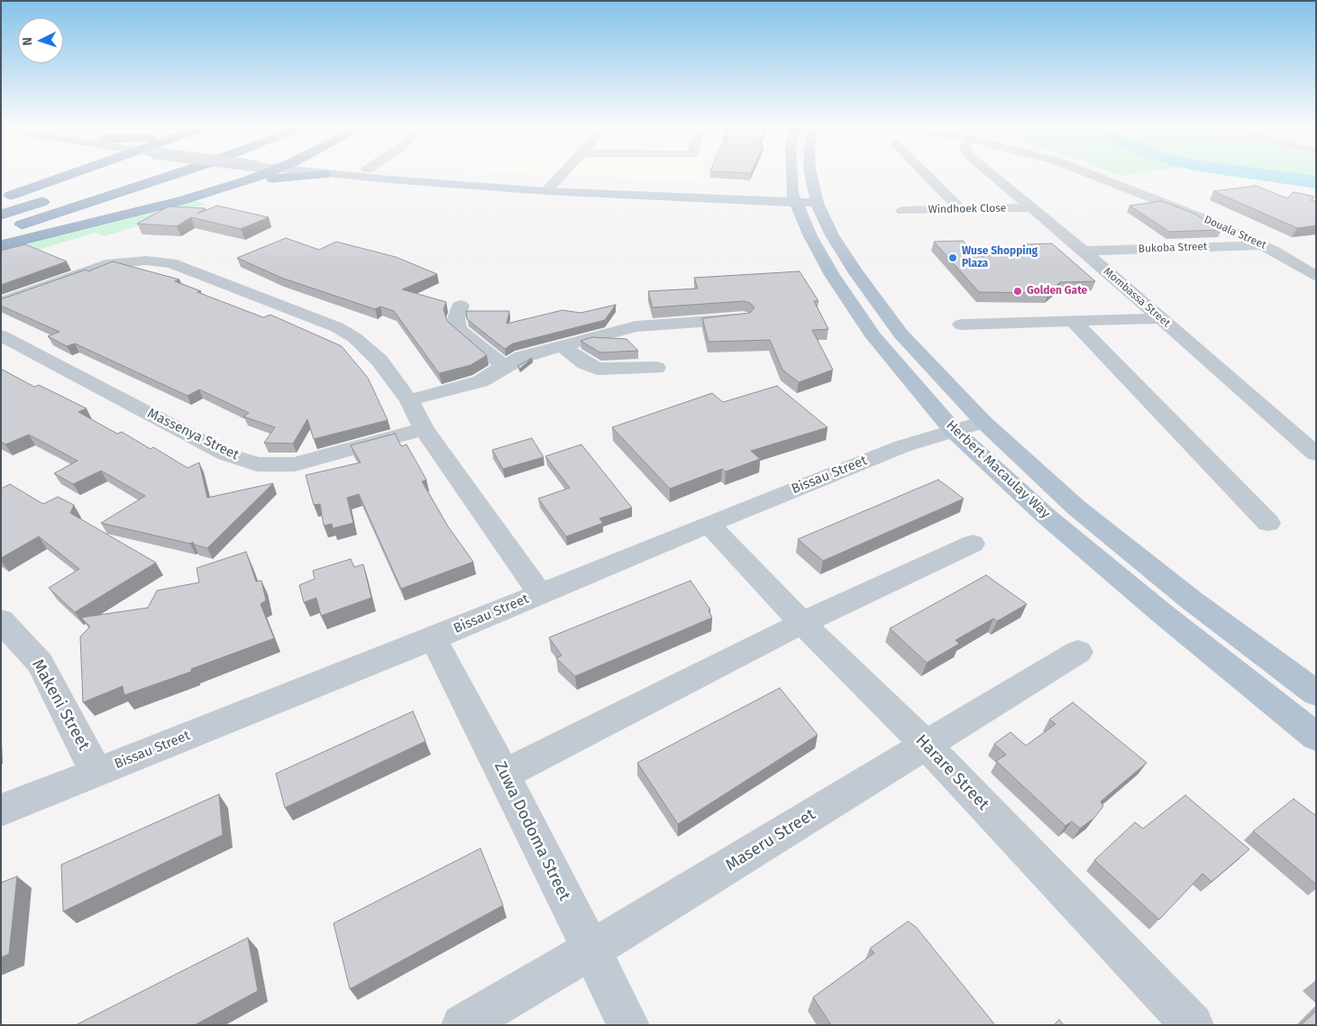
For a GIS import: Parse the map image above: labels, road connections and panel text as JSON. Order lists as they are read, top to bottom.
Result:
{
  "streets": {
    "main road": ["Herbert Macaulay Way"],
    "street": [
      "Windhoek Close",
      "Douala Street",
      "Bukoba Street",
      "Mombassa Street",
      "Massenya Street",
      "Bissau Street",
      "Makeni Street",
      "Harare Street",
      "Zuwa Dodoma Street",
      "Maseru Street"
    ]
  },
  "crossings": [
    ["Windhoek Close", "Mombassa Street"],
    ["Douala Street", "Bukoba Street"],
    ["Bukoba Street", "Mombassa Street"],
    ["Herbert Macaulay Way", "Bissau Street"],
    ["Bissau Street", "Makeni Street"],
    ["Bissau Street", "Harare Street"],
    ["Bissau Street", "Zuwa Dodoma Street"],
    ["Harare Street", "Maseru Street"],
    ["Zuwa Dodoma Street", "Maseru Street"]
  ],
  "places": ["Wuse Shopping Plaza", "Golden Gate"],
  "north": "left"
}
